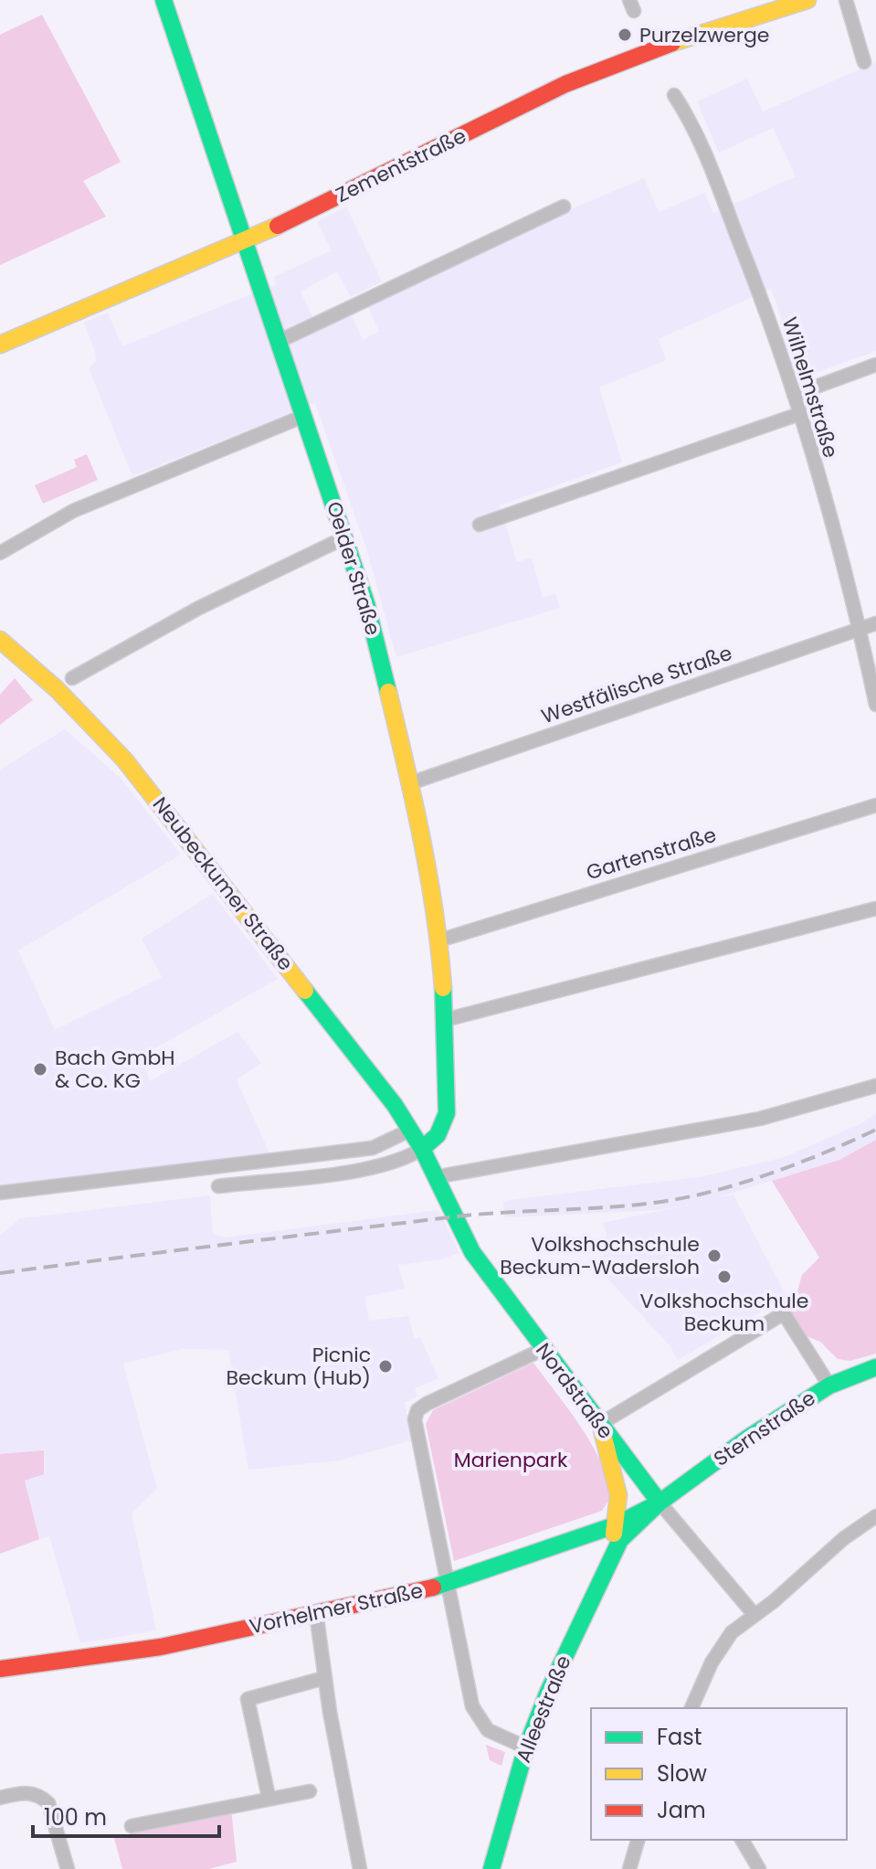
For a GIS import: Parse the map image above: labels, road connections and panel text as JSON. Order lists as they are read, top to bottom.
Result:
{
  "streets": {
    "street": [
      "Zementstraße",
      "Wilhelmstraße",
      "Oelder Straße",
      "Westfälische Straße",
      "Gartenstraße",
      "Neubeckumer Straße",
      "Nordstraße",
      "Sternstraße",
      "Vorhelmer Straße",
      "Alleestraße"
    ]
  },
  "crossings": [
    ["Zementstraße", "Oelder Straße"],
    ["Wilhelmstraße", "Westfälische Straße"],
    ["Oelder Straße", "Westfälische Straße"],
    ["Oelder Straße", "Gartenstraße"],
    ["Oelder Straße", "Neubeckumer Straße"],
    ["Oelder Straße", "Nordstraße"],
    ["Neubeckumer Straße", "Nordstraße"],
    ["Nordstraße", "Sternstraße"],
    ["Nordstraße", "Vorhelmer Straße"],
    ["Nordstraße", "Alleestraße"],
    ["Sternstraße", "Vorhelmer Straße"],
    ["Sternstraße", "Alleestraße"],
    ["Vorhelmer Straße", "Alleestraße"]
  ],
  "parks": ["Marienpark"],
  "places": [
    "Purzelzwerge",
    "Bach GmbH & Co. KG",
    "Volkshochschule Beckum-Wadersloh",
    "Volkshochschule Beckum",
    "Picnic Beckum (Hub)"
  ],
  "legend": ["Fast", "Slow", "Jam"],
  "scale_bar": "100 m"
}
